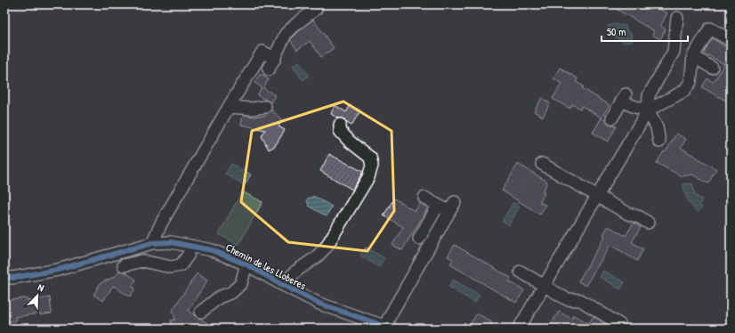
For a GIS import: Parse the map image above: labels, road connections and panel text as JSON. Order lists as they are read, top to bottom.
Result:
{
  "streets": {
    "street": ["Chemin de les Lloberes"]
  },
  "scale_bar": "50 m",
  "north": "top right"
}
